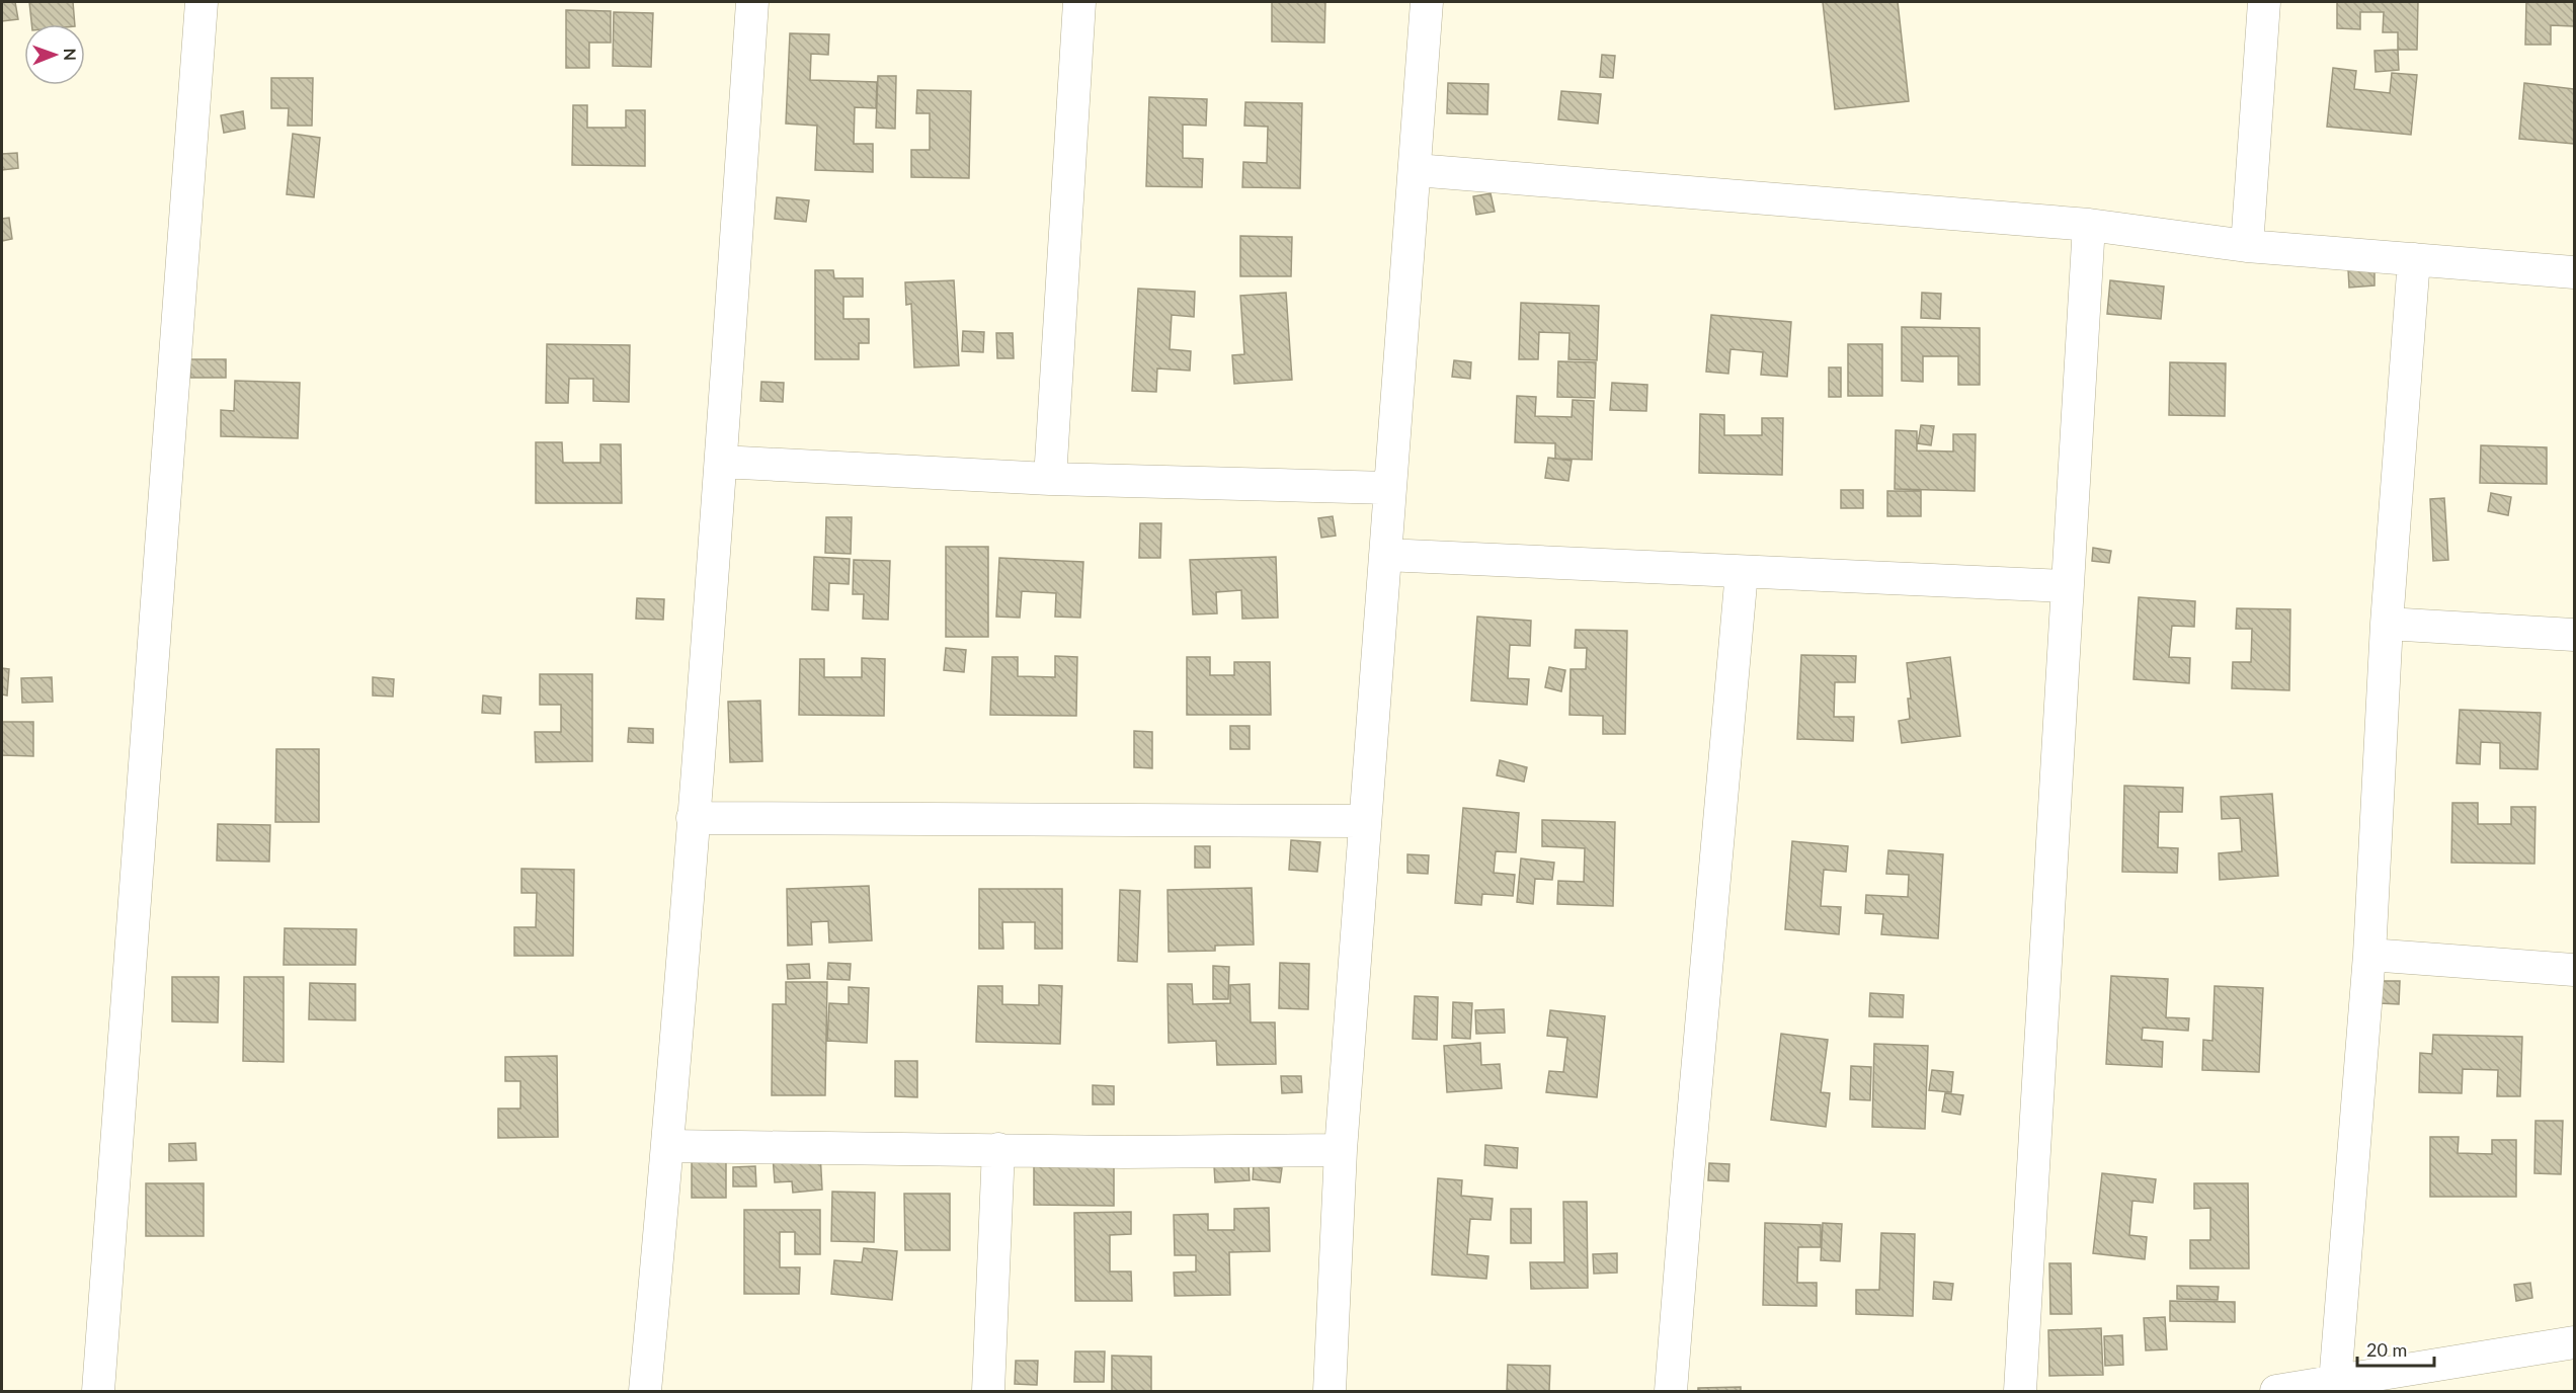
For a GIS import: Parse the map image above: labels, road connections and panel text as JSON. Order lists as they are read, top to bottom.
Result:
{
  "scale_bar": "20 m",
  "north": "right"
}
